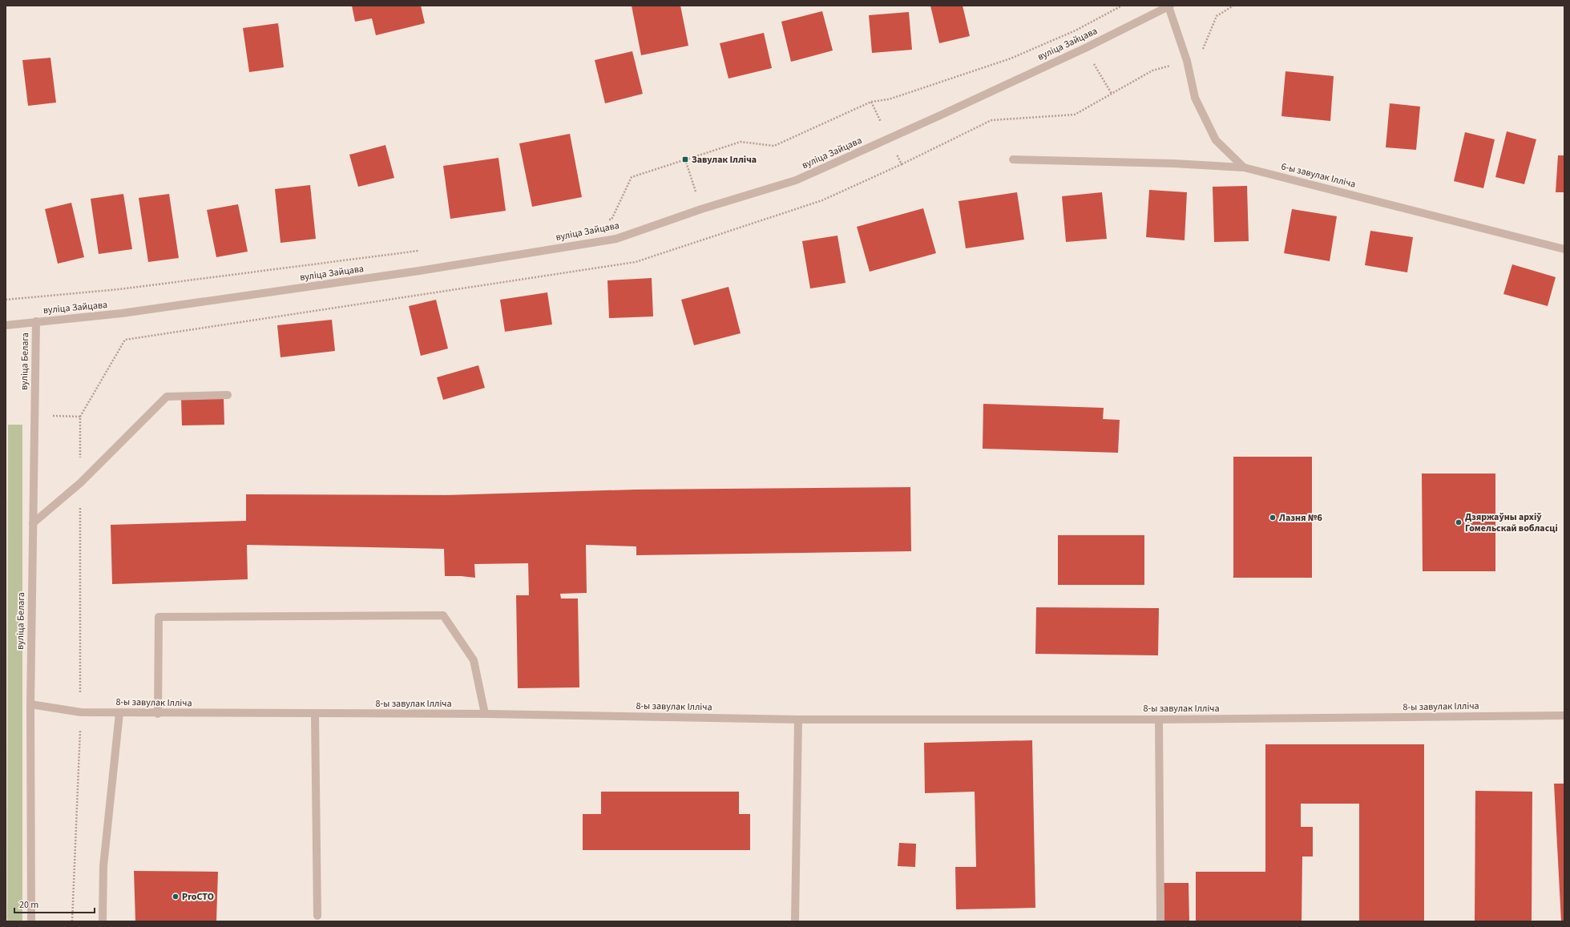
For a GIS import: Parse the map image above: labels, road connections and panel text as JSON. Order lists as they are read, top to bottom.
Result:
{
  "streets": {
    "street": [
      "вуліца Зайцава",
      "6-ы завулак Ілліча",
      "вуліца Белага",
      "8-ы завулак Ілліча"
    ]
  },
  "crossings": [
    ["вуліца Зайцава", "6-ы завулак Ілліча"],
    ["вуліца Зайцава", "вуліца Белага"],
    ["вуліца Белага", "8-ы завулак Ілліча"]
  ],
  "places": {
    "transit": ["Завулак Ілліча"],
    "other": ["Лазня №6", "Дзяржаўны архіў Гомельскай вобласці", "ProСТО"]
  },
  "scale_bar": "20 m"
}
